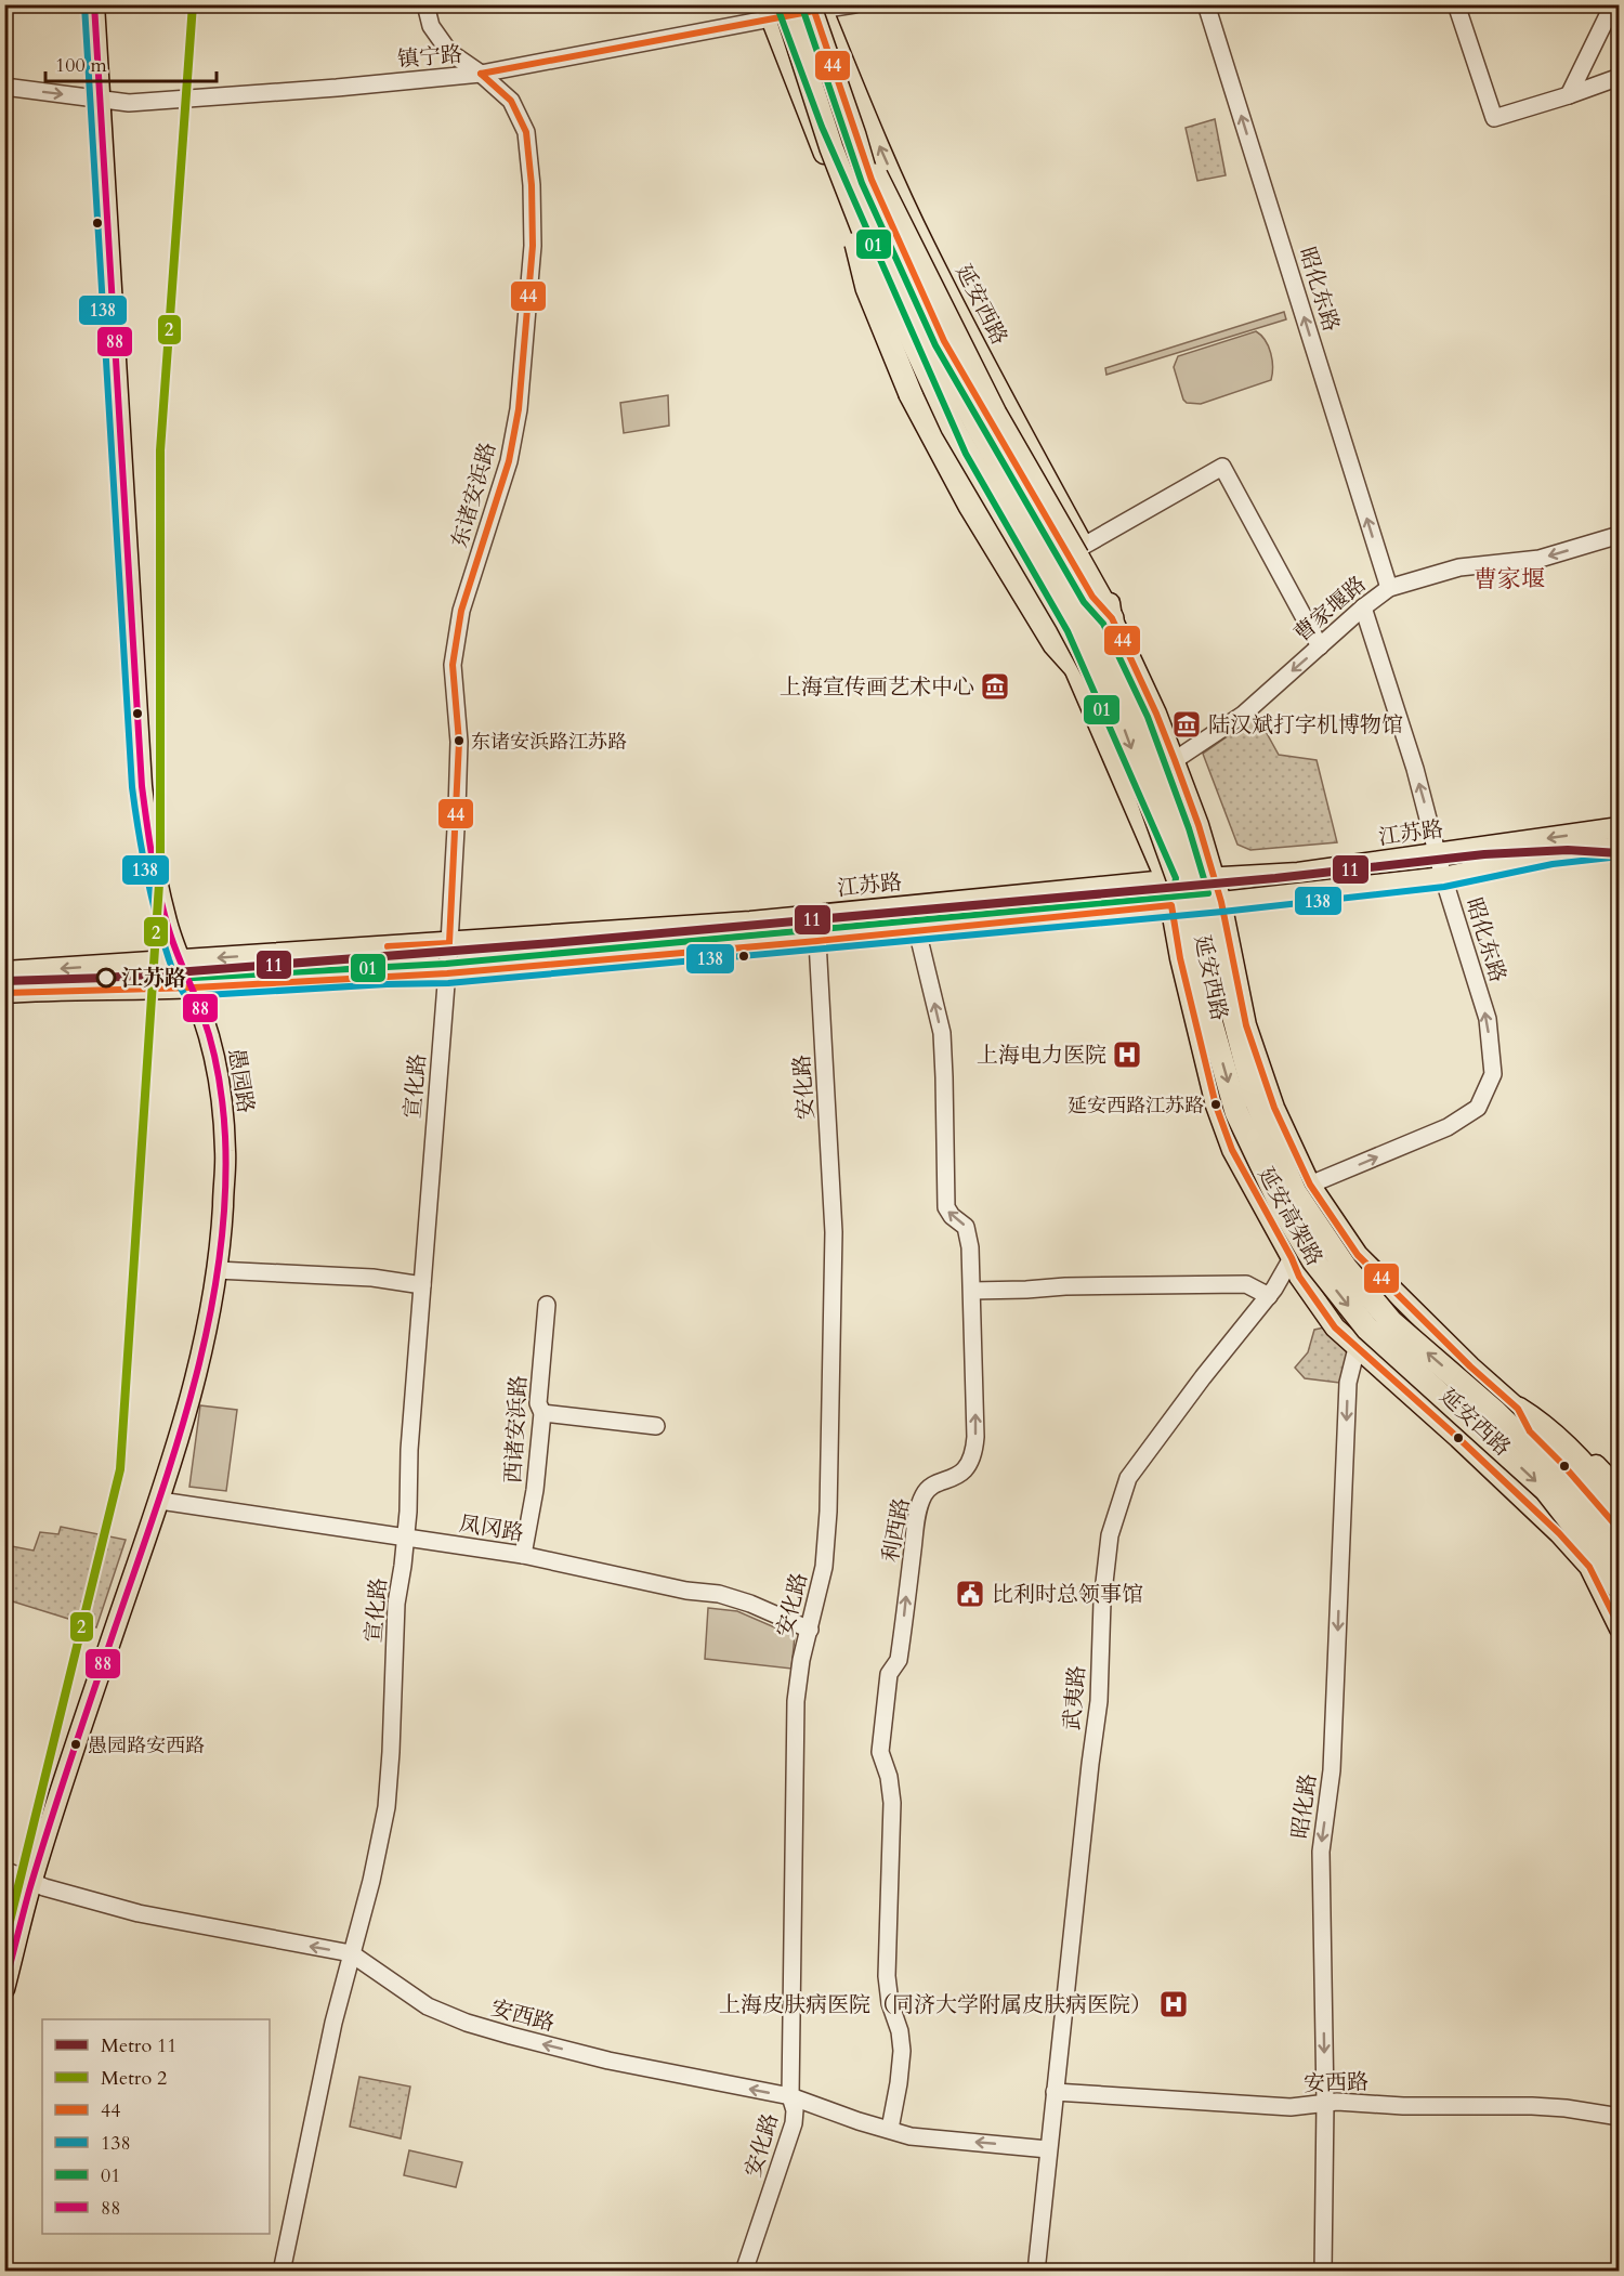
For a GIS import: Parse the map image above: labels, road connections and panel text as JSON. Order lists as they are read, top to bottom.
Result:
{
  "streets": {
    "highway": ["延安高架路"],
    "main road": ["延安西路", "江苏路", "愚园路"],
    "street": [
      "镇宁路",
      "昭化东路",
      "东诸安浜路",
      "曹家堰路",
      "宣化路",
      "安化路",
      "西诸安浜路",
      "凤冈路",
      "利西路",
      "武夷路",
      "昭化路",
      "安西路"
    ]
  },
  "crossings": [
    ["镇宁路", "延安西路"],
    ["镇宁路", "东诸安浜路"],
    ["镇宁路", "愚园路"],
    ["镇宁路", "延安高架路"],
    ["昭化东路", "延安西路"],
    ["昭化东路", "曹家堰路"],
    ["昭化东路", "江苏路"],
    ["昭化东路", "武夷路"],
    ["延安西路", "曹家堰路"],
    ["延安西路", "江苏路"],
    ["延安西路", "延安高架路"],
    ["延安西路", "武夷路"],
    ["延安西路", "昭化路"],
    ["东诸安浜路", "江苏路"],
    ["东诸安浜路", "宣化路"],
    ["江苏路", "愚园路"],
    ["江苏路", "宣化路"],
    ["愚园路", "凤冈路"],
    ["愚园路", "安西路"],
    ["宣化路", "凤冈路"],
    ["宣化路", "安西路"],
    ["安化路", "凤冈路"],
    ["安化路", "安西路"],
    ["西诸安浜路", "凤冈路"],
    ["利西路", "安西路"],
    ["武夷路", "安西路"],
    ["昭化路", "安西路"]
  ],
  "one_way": [
    "昭化东路",
    "曹家堰路",
    "利西路",
    "昭化路",
    "安西路"
  ],
  "districts": ["曹家堰"],
  "places": {
    "museum": ["上海宣传画艺术中心", "陆汉斌打字机博物馆"],
    "other": [
      "东诸安浜路江苏路",
      "江苏路",
      "延安西路江苏路",
      "愚园路安西路"
    ],
    "hospital": ["上海电力医院", "上海皮肤病医院（同济大学附属皮肤病医院）"],
    "public building": ["比利时总领事馆"]
  },
  "lines": [
    "metro line 2",
    "transit line 01",
    "transit line 88",
    "transit line 138",
    "transit line 44",
    "metro line 11"
  ],
  "legend": [
    "Metro 11",
    "Metro 2",
    "44",
    "138",
    "01",
    "88"
  ],
  "scale_bar": "100 m"
}
